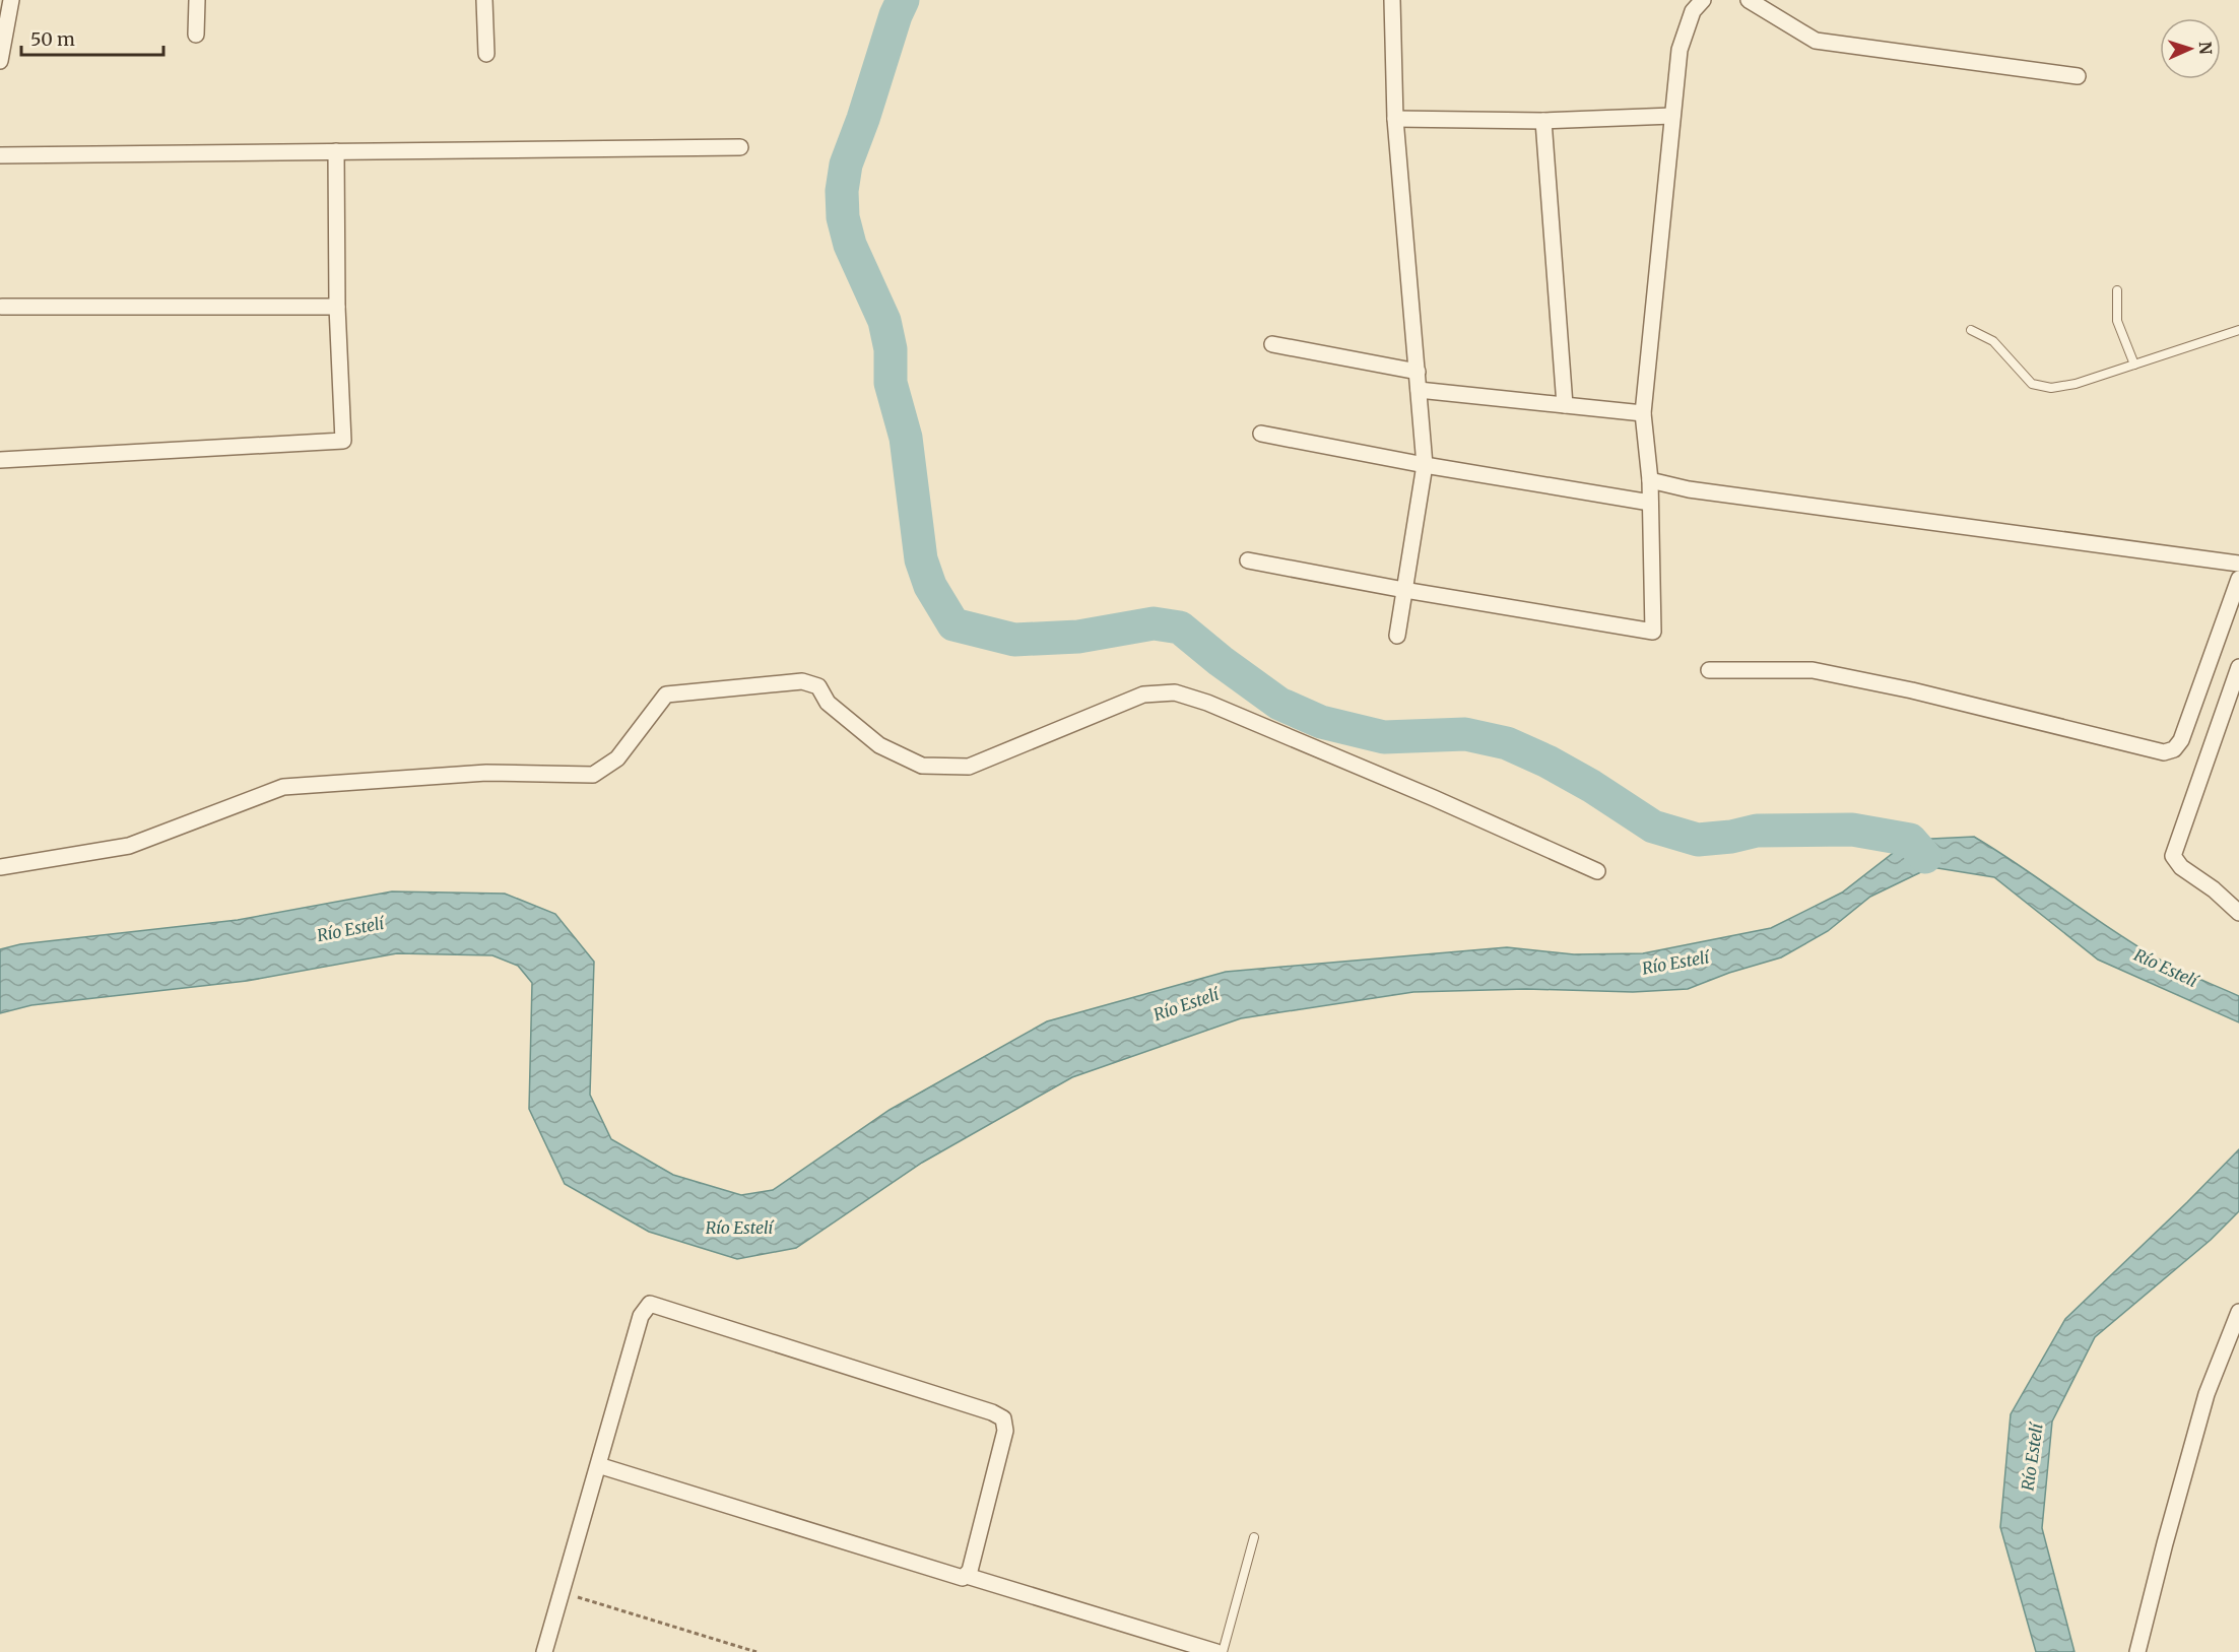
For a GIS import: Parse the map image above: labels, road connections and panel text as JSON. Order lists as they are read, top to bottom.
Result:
{
  "water": ["Río Estelí"],
  "scale_bar": "50 m",
  "north": "right"
}
